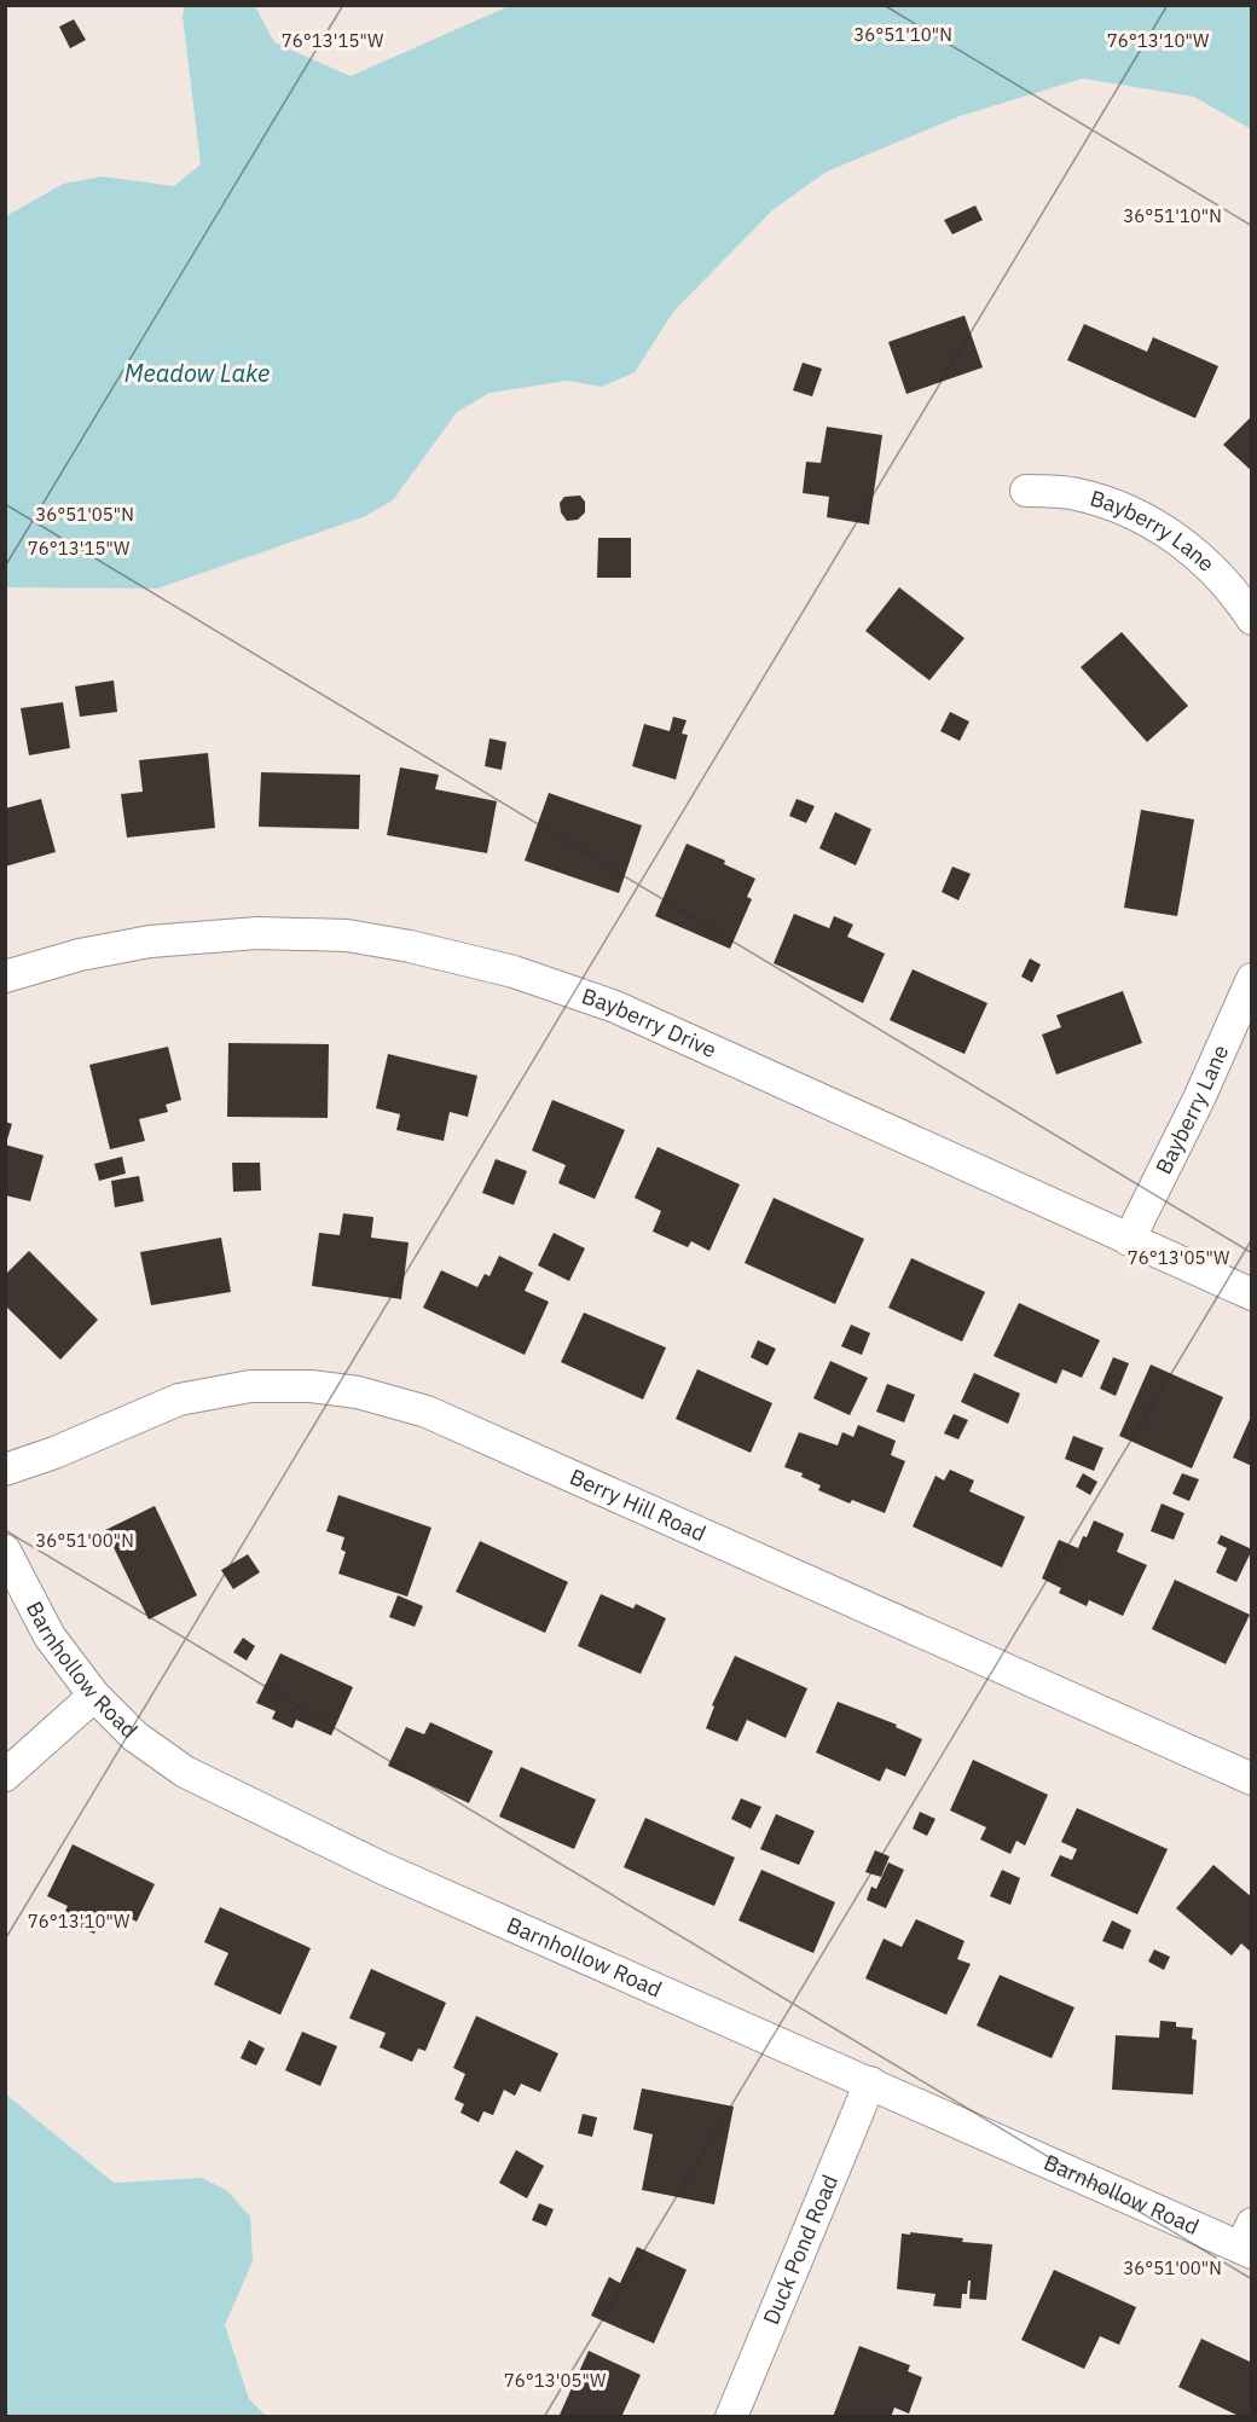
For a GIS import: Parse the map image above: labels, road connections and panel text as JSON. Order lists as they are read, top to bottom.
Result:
{
  "streets": {
    "street": [
      "Bayberry Lane",
      "Bayberry Drive",
      "Berry Hill Road",
      "Barnhollow Road",
      "Duck Pond Road"
    ]
  },
  "crossings": [
    ["Bayberry Lane", "Bayberry Drive"],
    ["Barnhollow Road", "Duck Pond Road"]
  ],
  "water": ["Meadow Lake"],
  "coordinates": [
    "36°51'10\"N",
    "76°13'15\"W",
    "76°13'10\"W",
    "36°51'05\"N",
    "76°13'05\"W",
    "36°51'00\"N"
  ]
}
